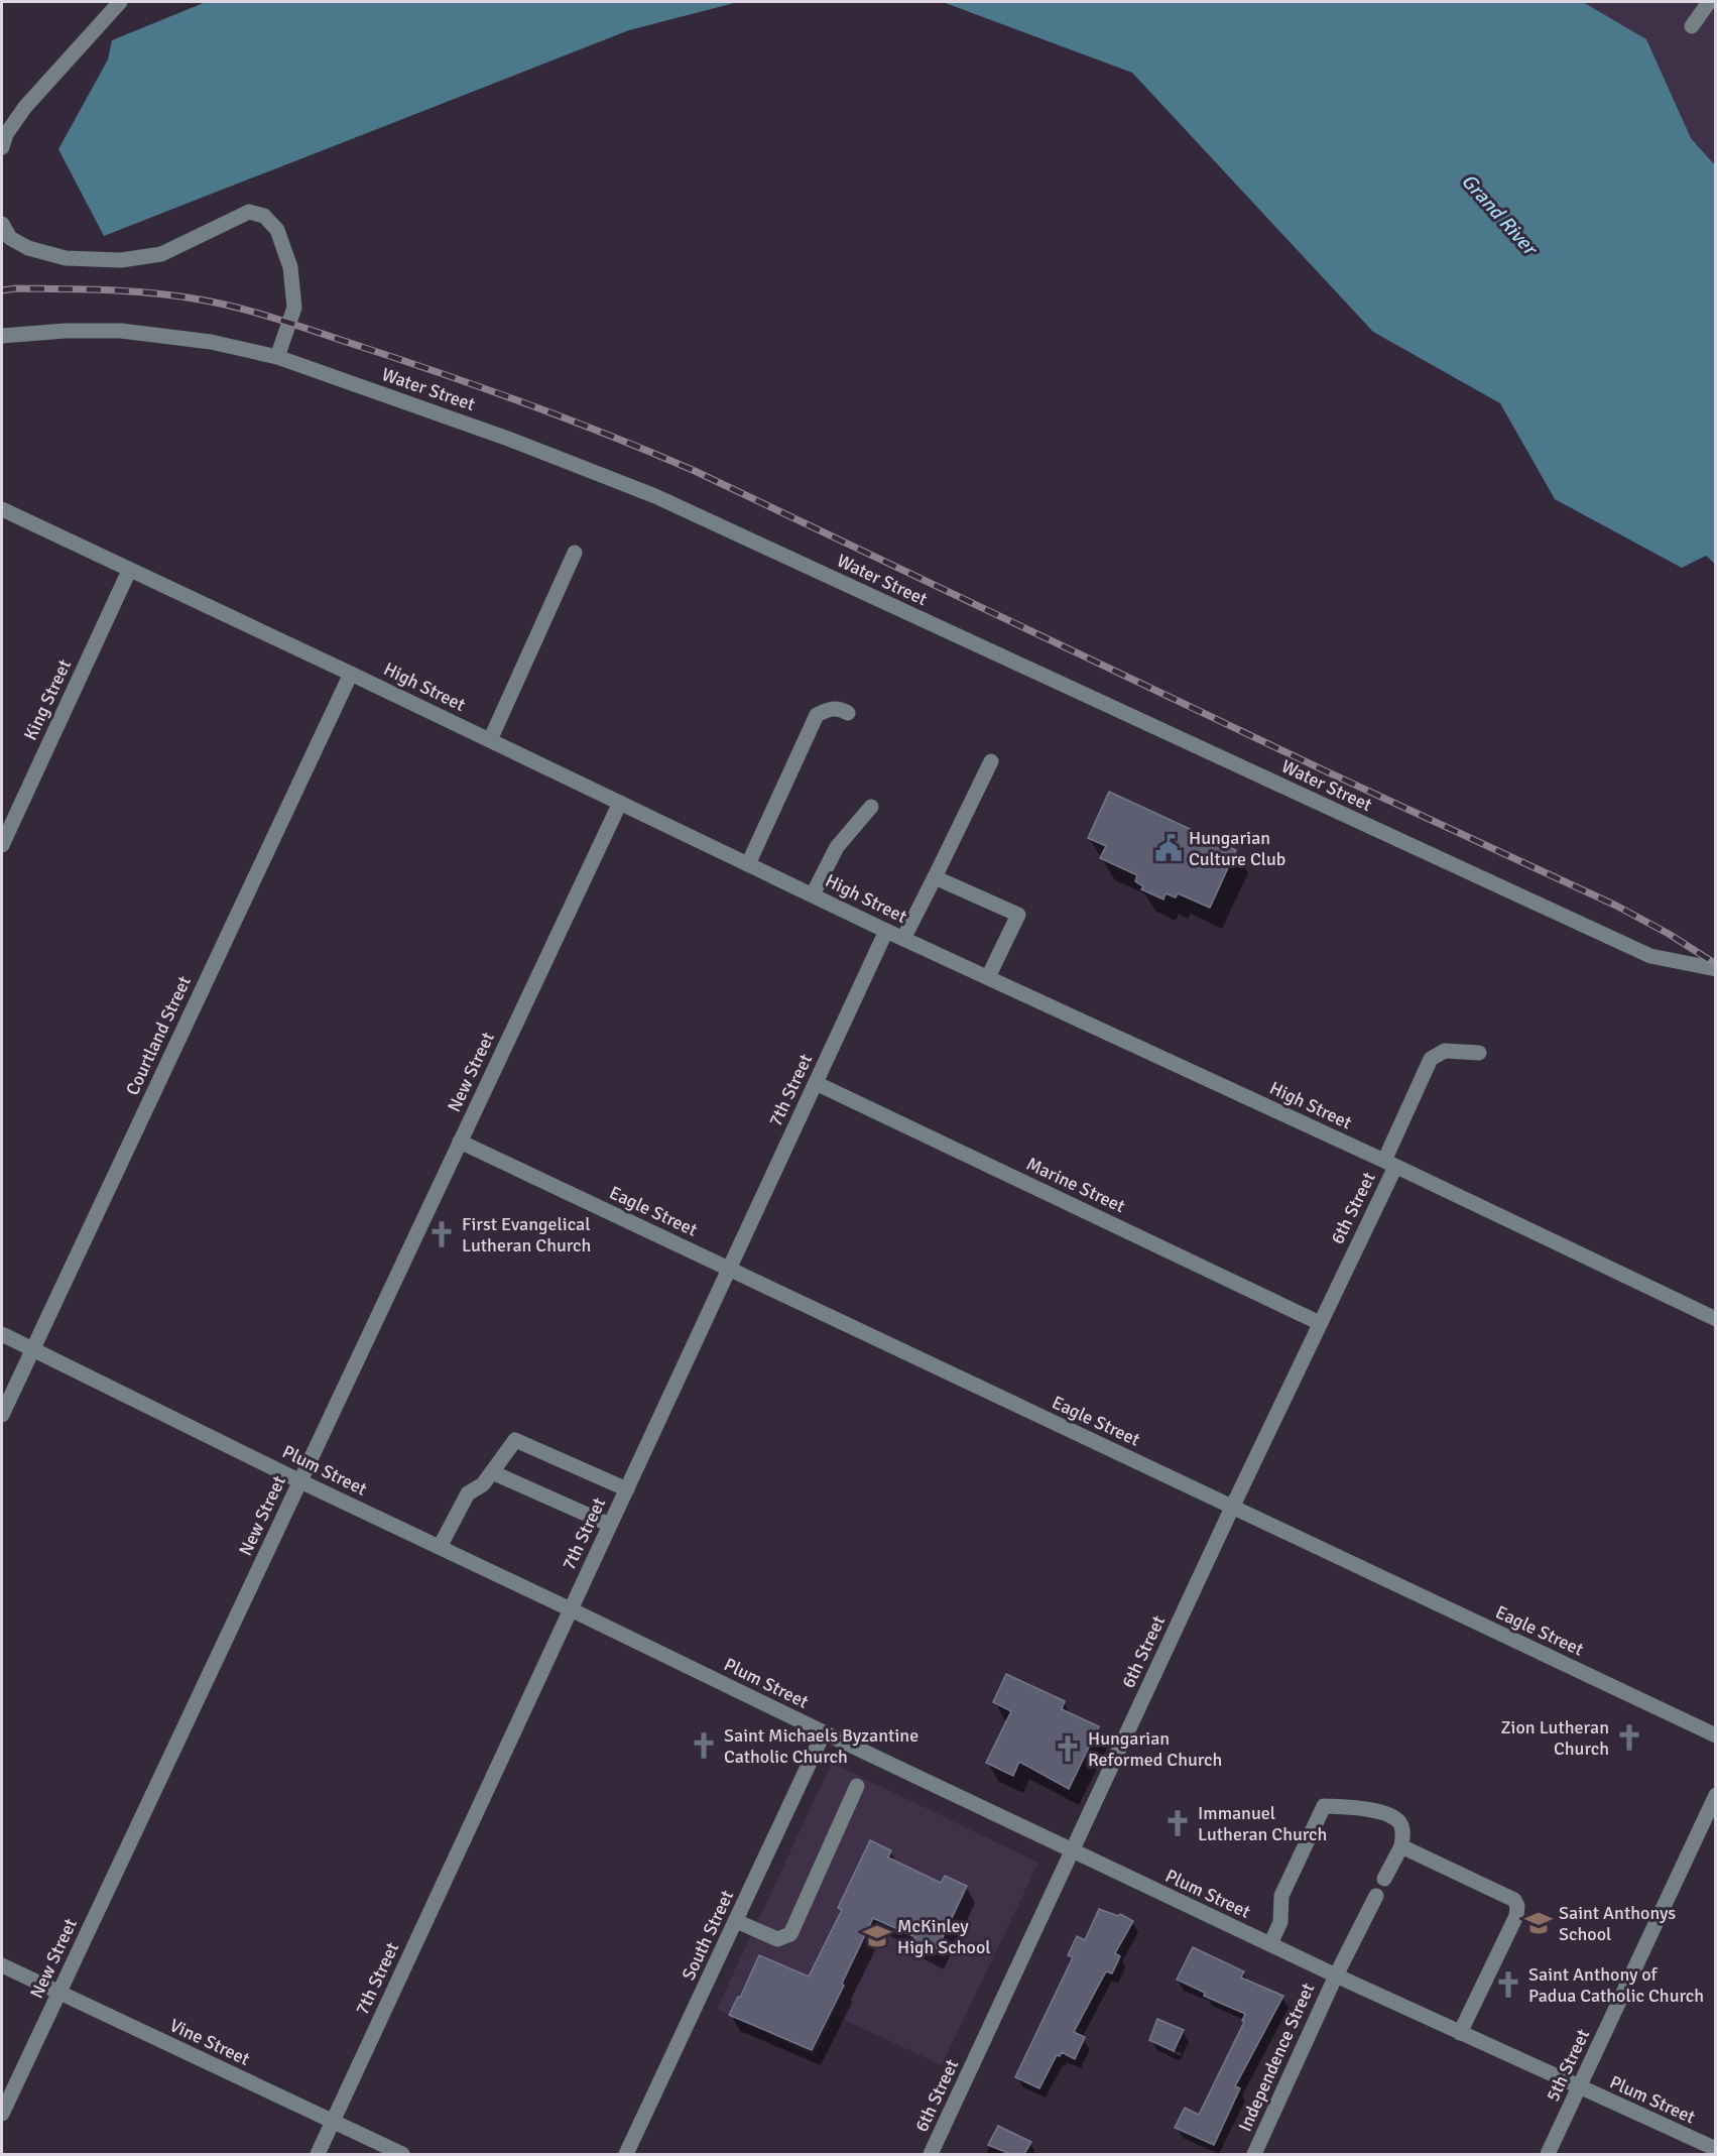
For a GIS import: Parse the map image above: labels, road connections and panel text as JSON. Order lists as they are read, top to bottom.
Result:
{
  "streets": {
    "street": [
      "Water Street",
      "High Street",
      "King Street",
      "Courtland Street",
      "New Street",
      "7th Street",
      "Marine Street",
      "6th Street",
      "Eagle Street",
      "Plum Street",
      "South Street",
      "Vine Street",
      "Independence Street",
      "5th Street"
    ]
  },
  "crossings": [
    ["High Street", "King Street"],
    ["High Street", "Courtland Street"],
    ["High Street", "New Street"],
    ["High Street", "7th Street"],
    ["High Street", "6th Street"],
    ["Courtland Street", "Plum Street"],
    ["New Street", "Eagle Street"],
    ["New Street", "Plum Street"],
    ["New Street", "Vine Street"],
    ["7th Street", "Marine Street"],
    ["7th Street", "Eagle Street"],
    ["7th Street", "Plum Street"],
    ["7th Street", "Vine Street"],
    ["Marine Street", "6th Street"],
    ["6th Street", "Eagle Street"],
    ["6th Street", "Plum Street"],
    ["Plum Street", "South Street"],
    ["Plum Street", "Independence Street"],
    ["Plum Street", "5th Street"]
  ],
  "water": ["Grand River"],
  "places": {
    "public building": ["Hungarian Culture Club"],
    "church": [
      "First Evangelical Lutheran Church",
      "Zion Lutheran Church",
      "Saint Michaels Byzantine Catholic Church",
      "Hungarian Reformed Church",
      "Immanuel Lutheran Church",
      "Saint Anthony of Padua Catholic Church"
    ],
    "school or university": ["Saint Anthonys School", "McKinley High School"]
  }
}
